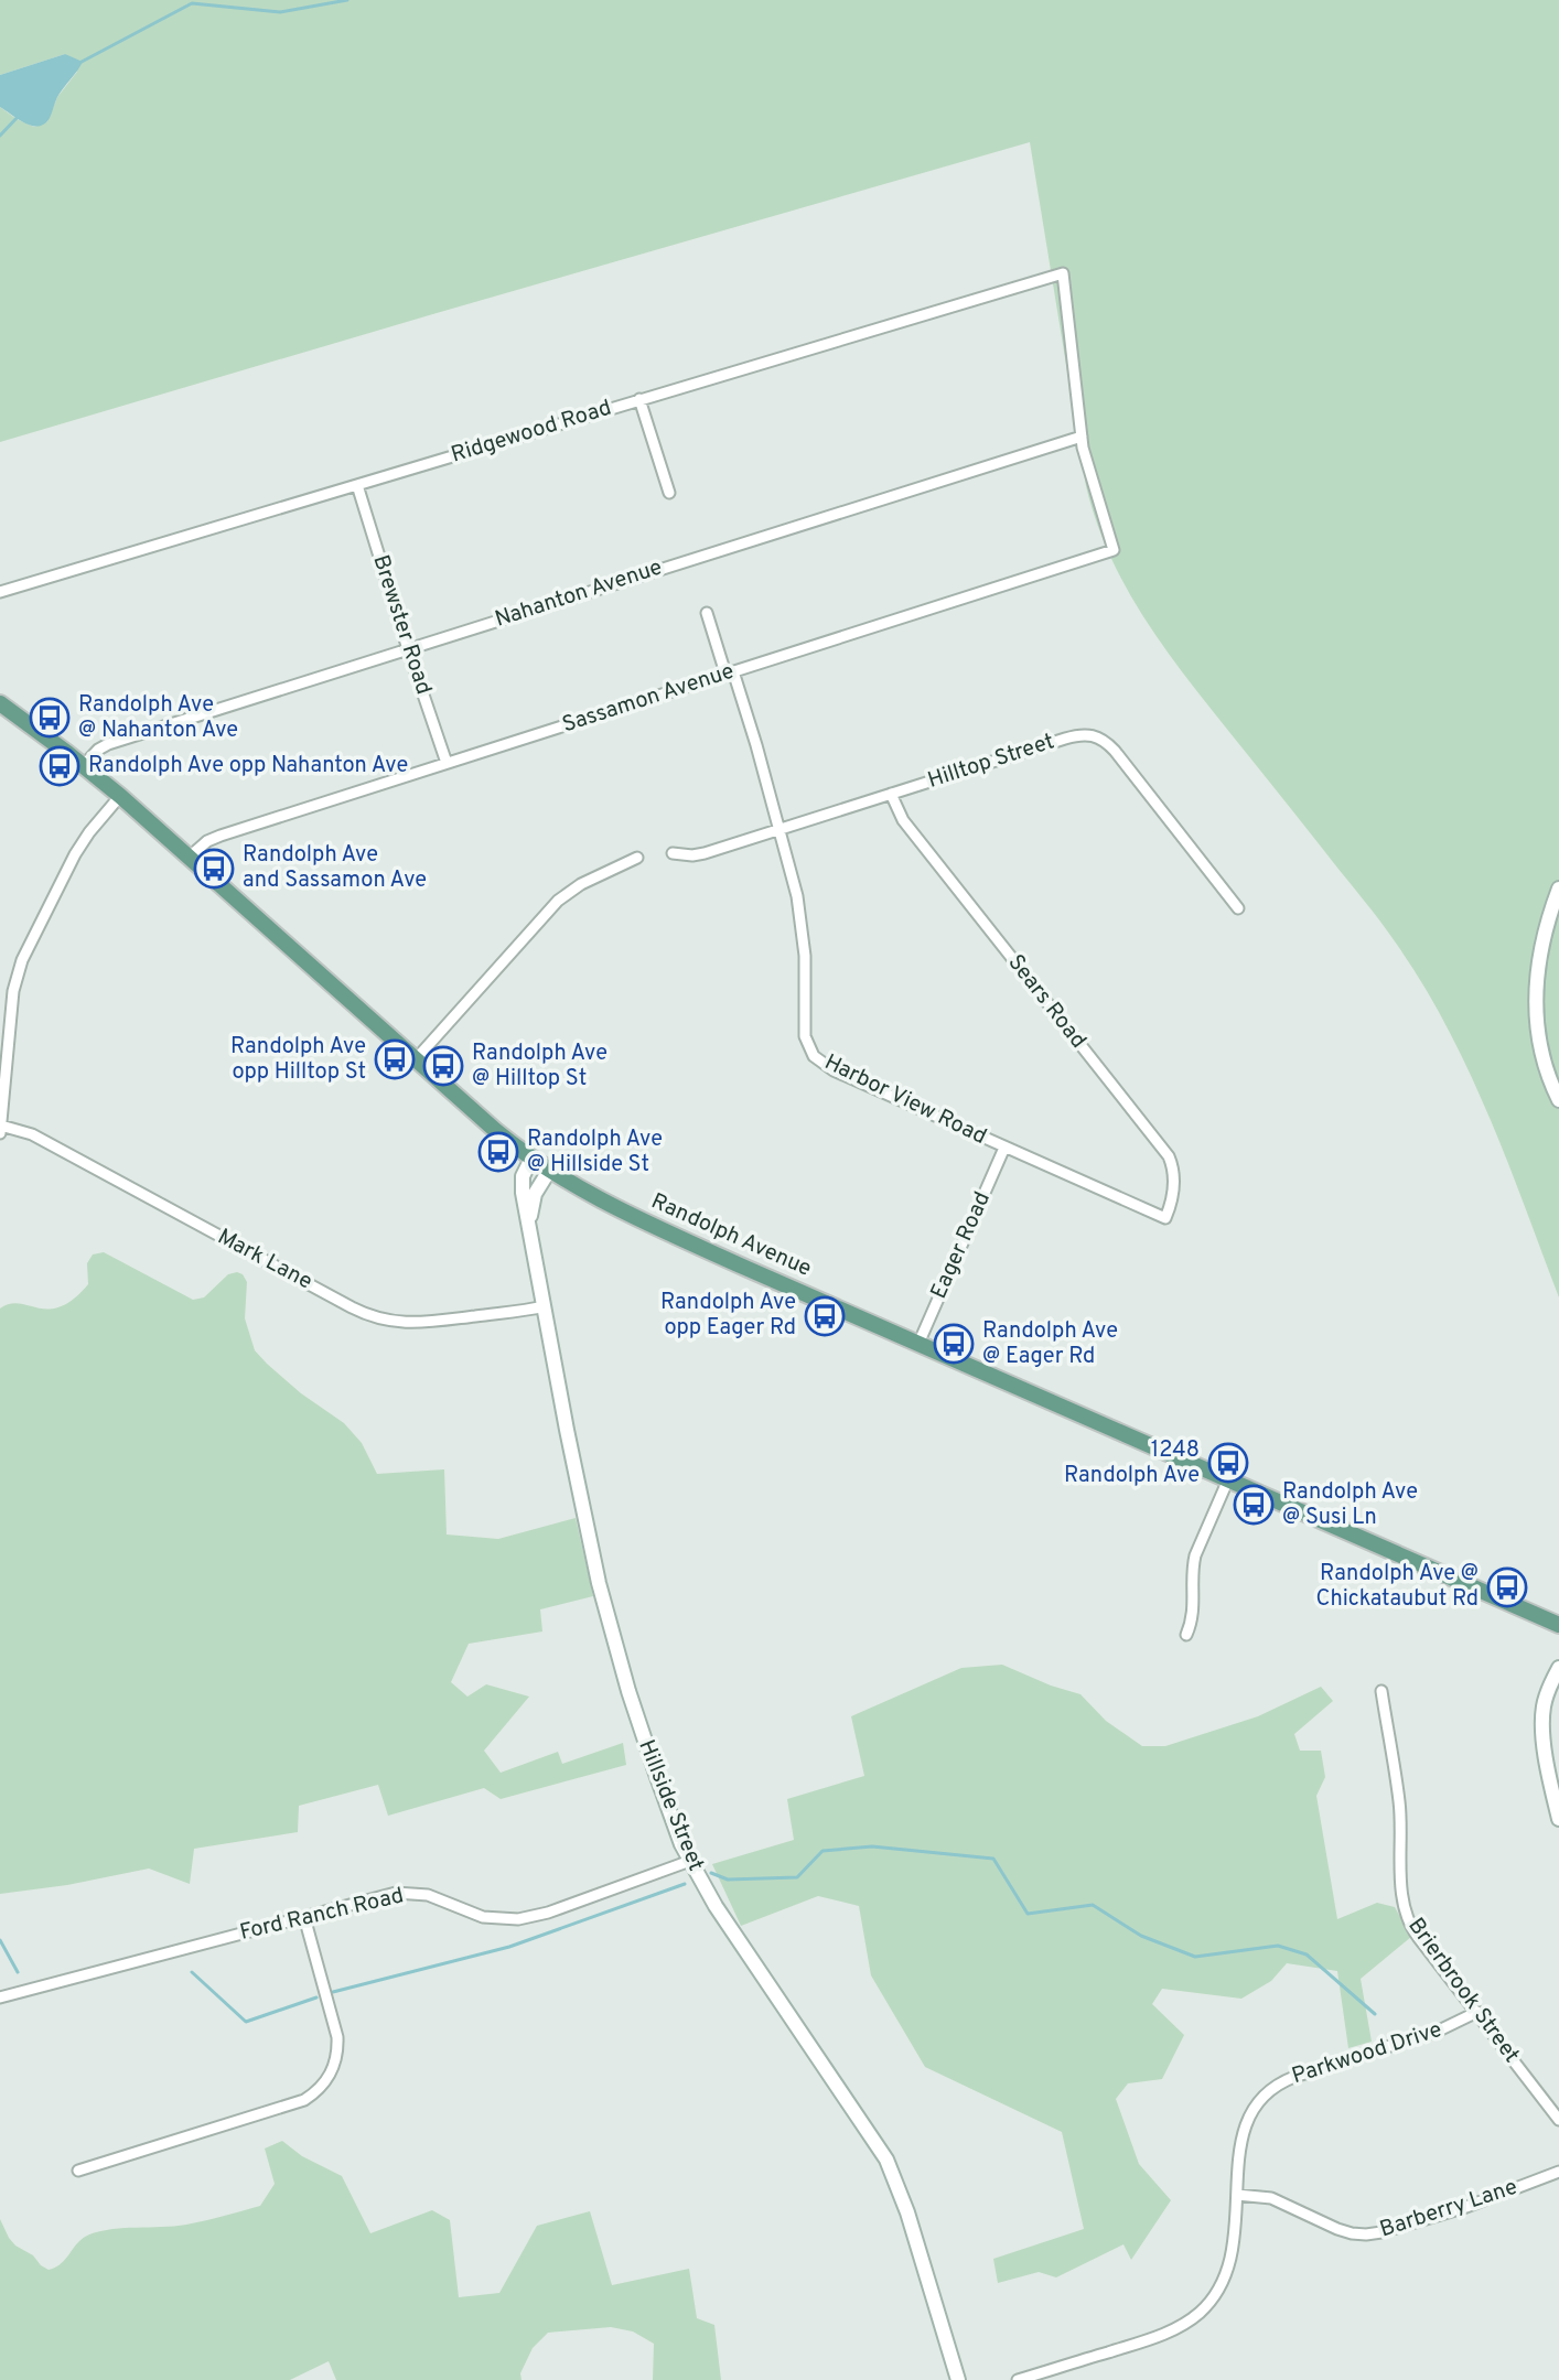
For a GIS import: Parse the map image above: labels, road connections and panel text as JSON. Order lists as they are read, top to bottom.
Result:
{
  "streets": {
    "main road": ["Randolph Avenue"],
    "street": [
      "Ridgewood Road",
      "Nahanton Avenue",
      "Brewster Road",
      "Sassamon Avenue",
      "Hilltop Street",
      "Sears Road",
      "Harbor View Road",
      "Eager Road",
      "Mark Lane",
      "Hillside Street",
      "Ford Ranch Road",
      "Brierbrook Street",
      "Parkwood Drive",
      "Barberry Lane"
    ]
  },
  "crossings": [
    ["Ridgewood Road", "Nahanton Avenue"],
    ["Ridgewood Road", "Brewster Road"],
    ["Ridgewood Road", "Sassamon Avenue"],
    ["Nahanton Avenue", "Brewster Road"],
    ["Nahanton Avenue", "Sassamon Avenue"],
    ["Nahanton Avenue", "Randolph Avenue"],
    ["Brewster Road", "Sassamon Avenue"],
    ["Sassamon Avenue", "Harbor View Road"],
    ["Sassamon Avenue", "Randolph Avenue"],
    ["Hilltop Street", "Sears Road"],
    ["Hilltop Street", "Harbor View Road"],
    ["Sears Road", "Harbor View Road"],
    ["Harbor View Road", "Eager Road"],
    ["Randolph Avenue", "Eager Road"],
    ["Randolph Avenue", "Hillside Street"],
    ["Mark Lane", "Hillside Street"],
    ["Hillside Street", "Ford Ranch Road"],
    ["Brierbrook Street", "Parkwood Drive"],
    ["Parkwood Drive", "Barberry Lane"]
  ],
  "places": {
    "bus stop": [
      "Randolph Ave @ Nahanton Ave",
      "Randolph Ave opp Nahanton Ave",
      "Randolph Ave and Sassamon Ave",
      "Randolph Ave opp Hilltop St",
      "Randolph Ave @ Hilltop St",
      "Randolph Ave @ Hillside St",
      "Randolph Ave opp Eager Rd",
      "Randolph Ave @ Eager Rd",
      "1248 Randolph Ave",
      "Randolph Ave @ Susi Ln",
      "Randolph Ave @ Chickataubut Rd"
    ]
  }
}
